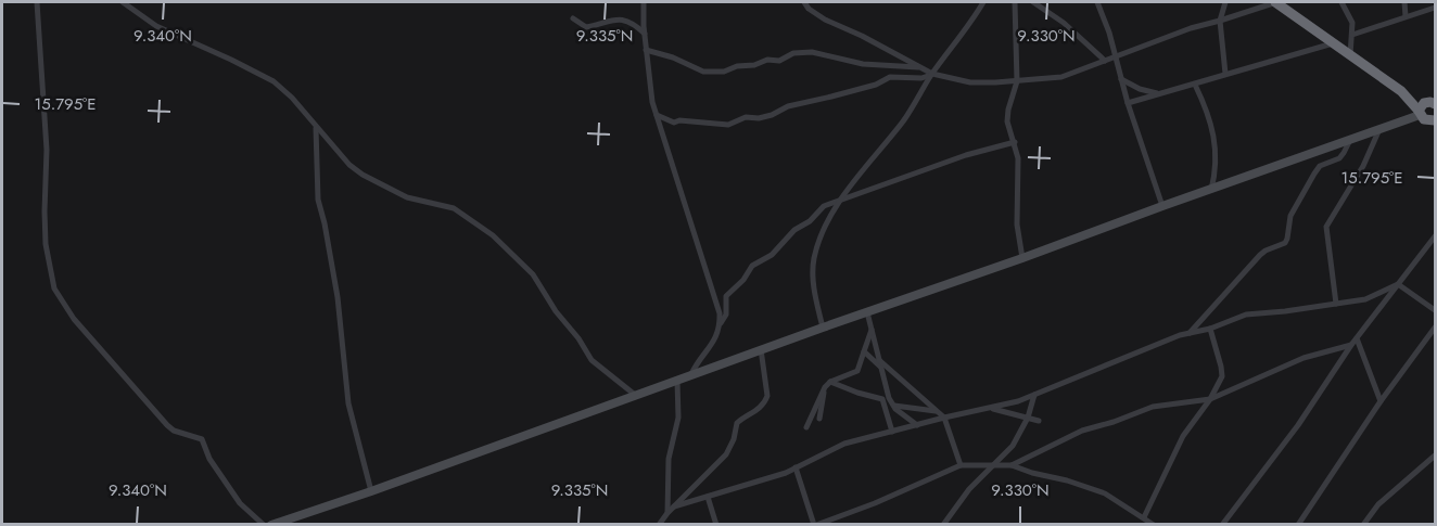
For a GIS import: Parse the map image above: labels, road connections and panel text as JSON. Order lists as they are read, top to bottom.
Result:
{
  "coordinates": [
    "9.340°N",
    "9.335°N",
    "9.330°N",
    "15.795°E"
  ]
}
